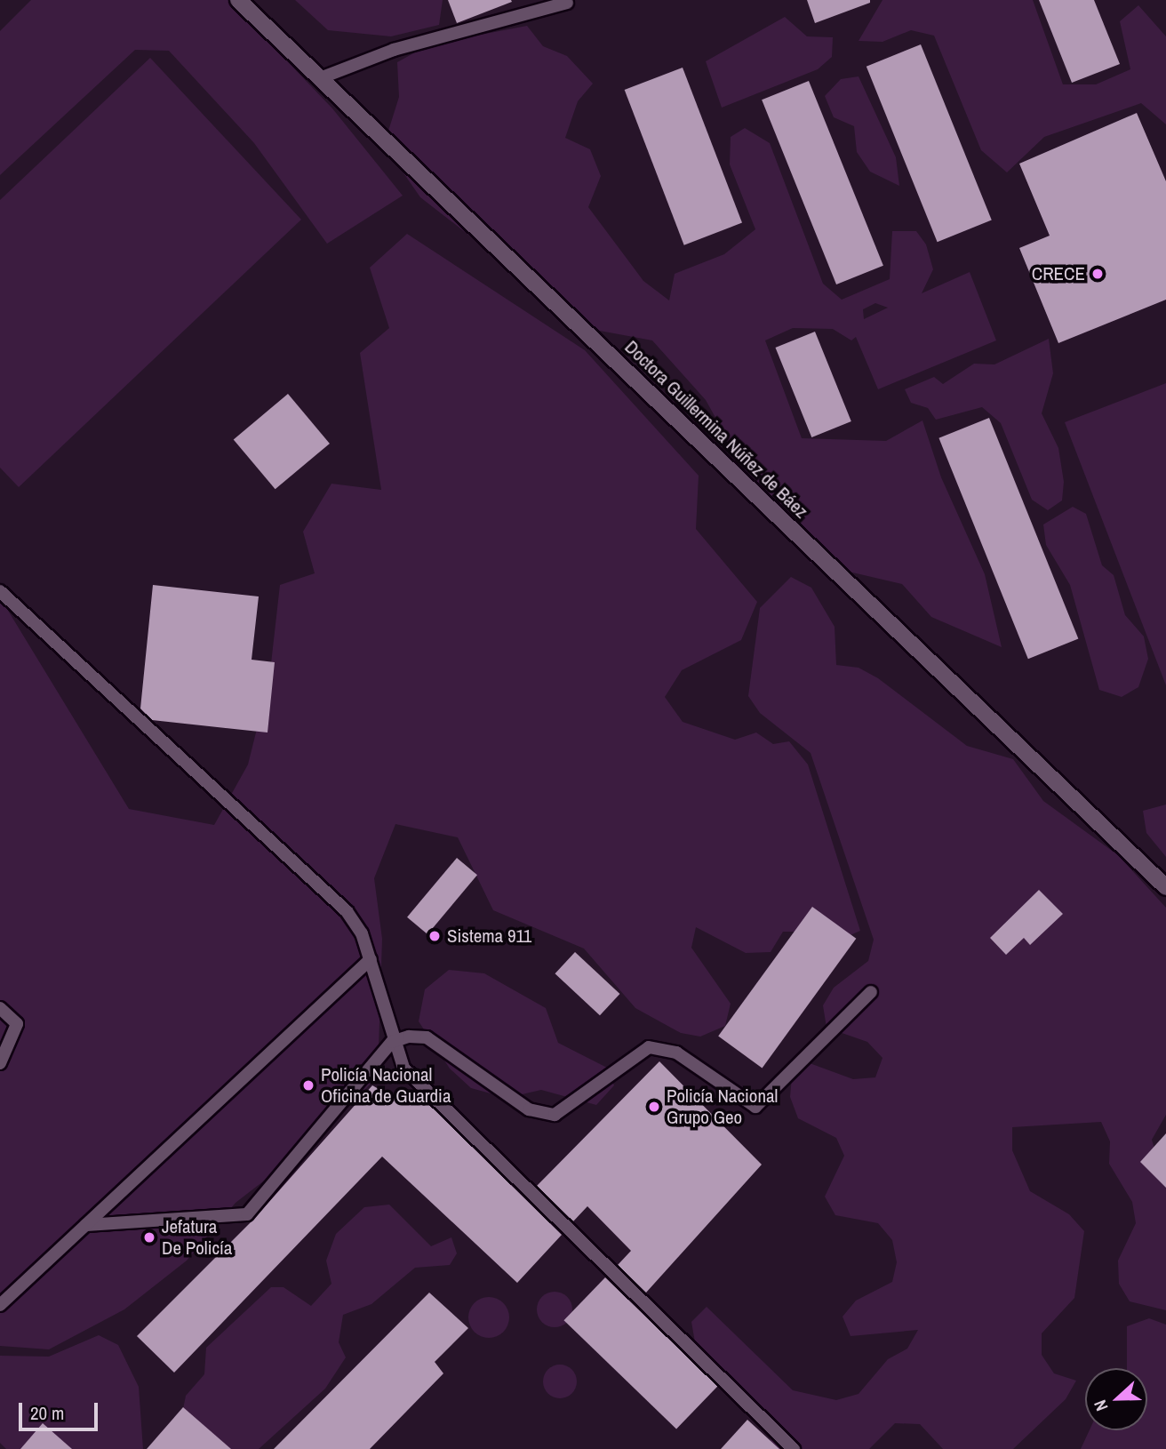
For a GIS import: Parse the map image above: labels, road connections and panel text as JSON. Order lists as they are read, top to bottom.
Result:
{
  "streets": {
    "street": ["Doctora Guillermina Núñez de Báez"]
  },
  "places": [
    "CRECE",
    "Sistema 911",
    "Policía Nacional Oficina de Guardia",
    "Policía Nacional Grupo Geo",
    "Jefatura De Policía"
  ],
  "scale_bar": "20 m",
  "north": "left"
}
